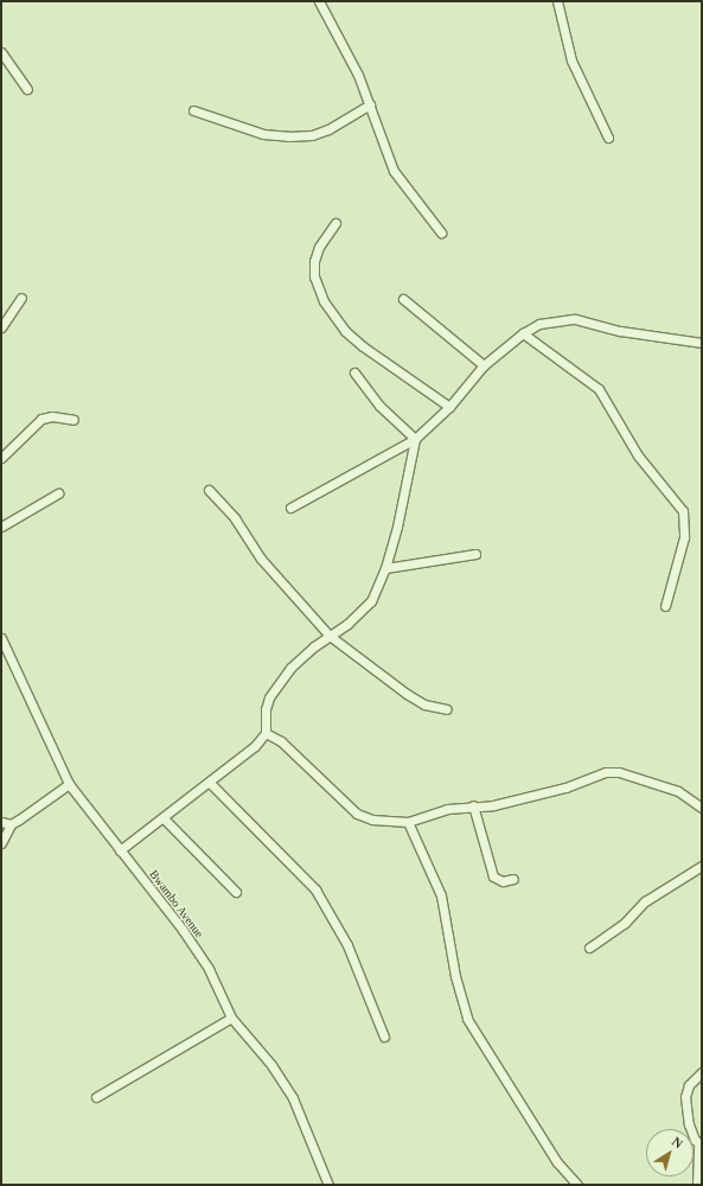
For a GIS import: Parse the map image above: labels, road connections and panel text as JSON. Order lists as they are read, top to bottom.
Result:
{
  "streets": {
    "street": ["Bwambo Avenue"]
  },
  "north": "top right"
}
